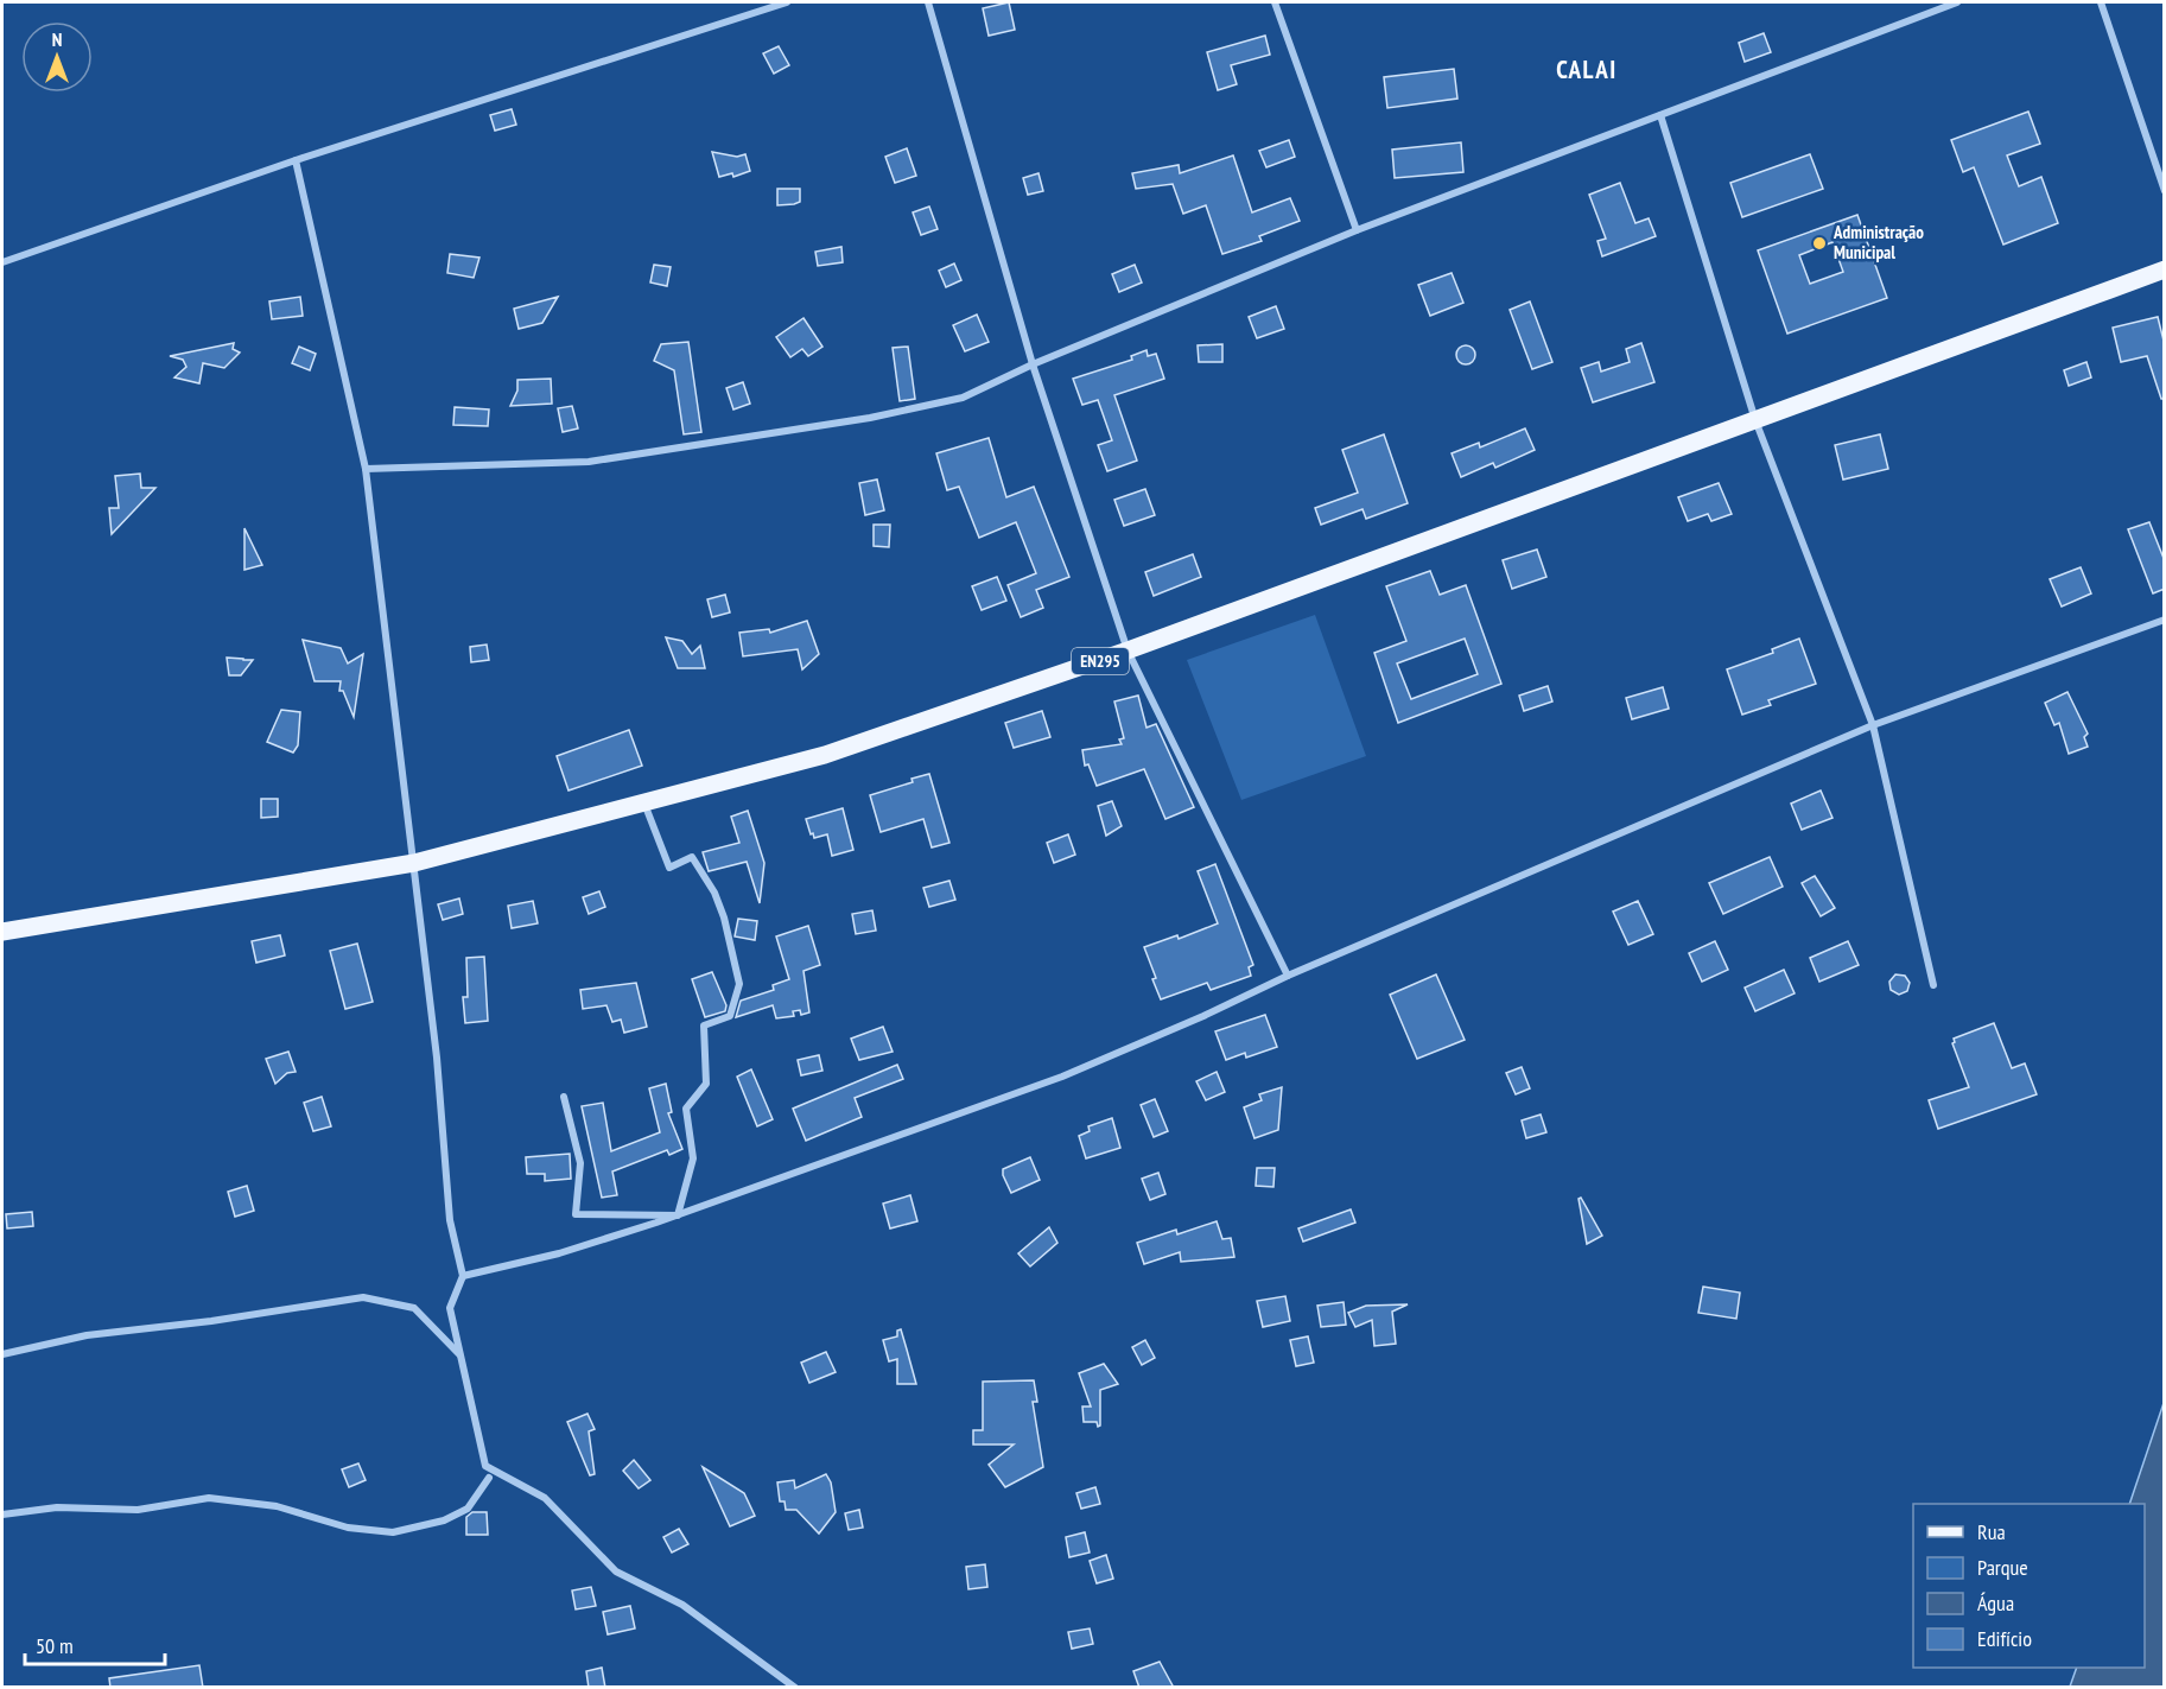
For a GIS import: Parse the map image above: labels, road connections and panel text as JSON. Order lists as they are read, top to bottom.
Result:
{
  "streets": {
    "main road": ["EN295"]
  },
  "districts": ["CALAI"],
  "places": ["Administração Municipal"],
  "legend": [
    "Rua",
    "Parque",
    "Água",
    "Edifício"
  ],
  "scale_bar": "50 m",
  "north": "top"
}
